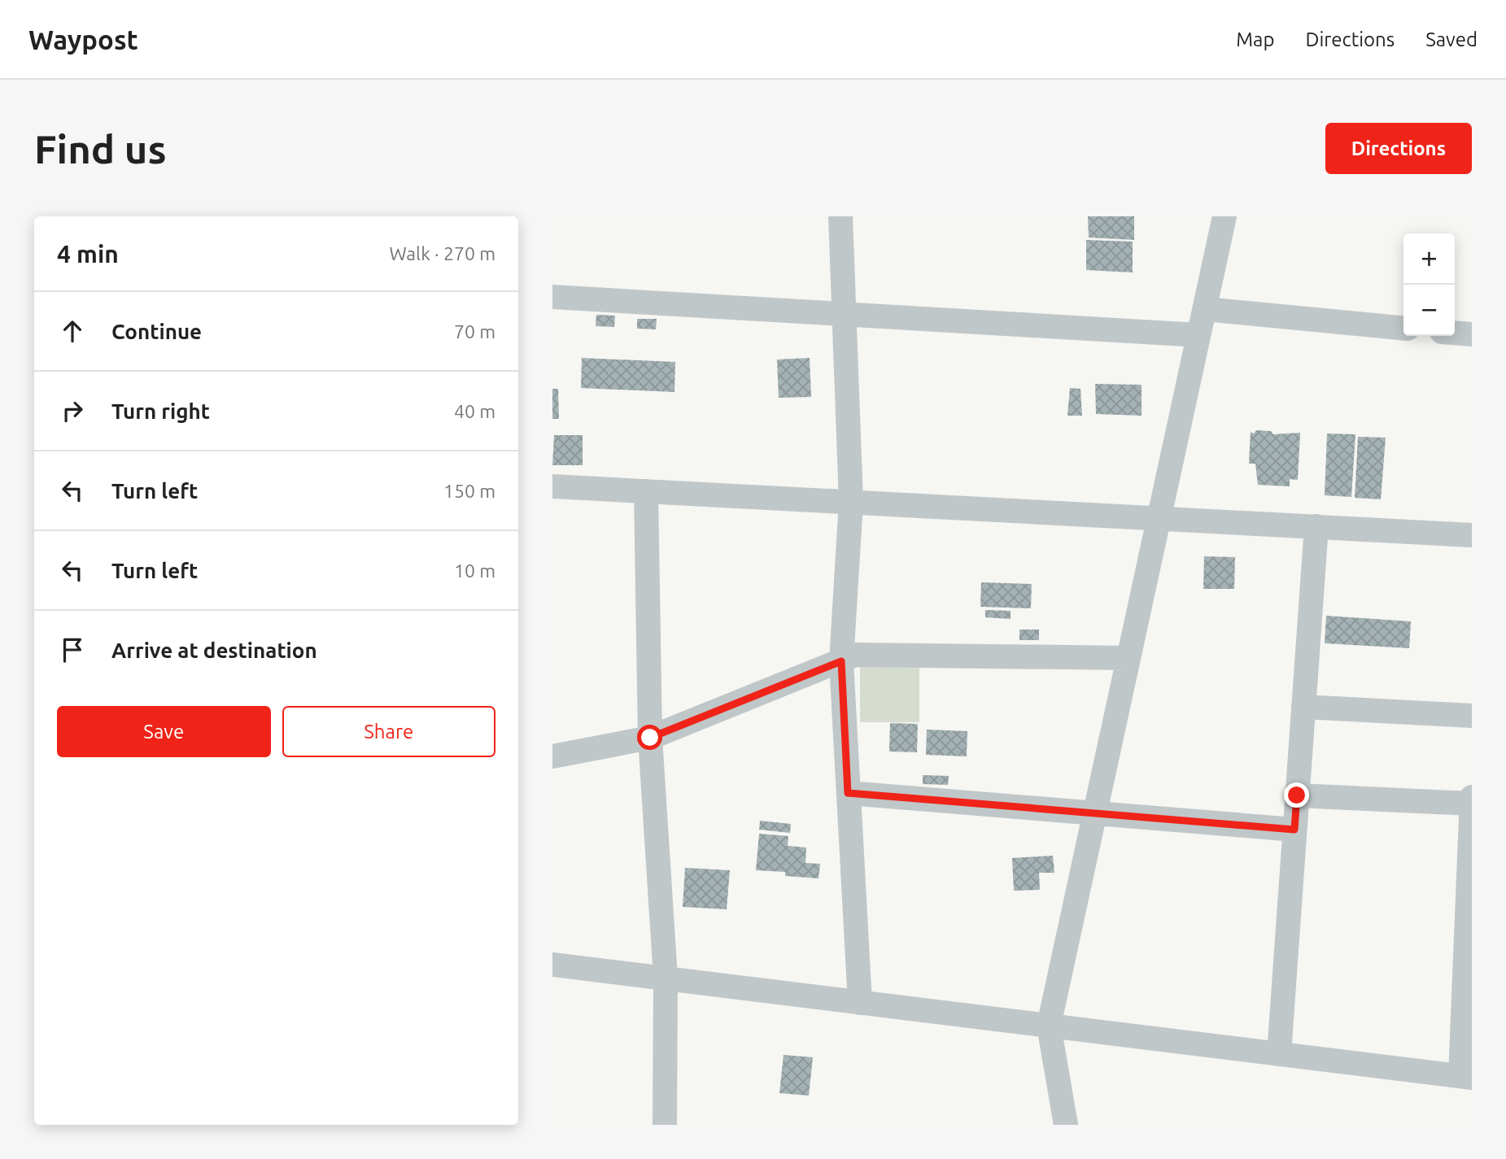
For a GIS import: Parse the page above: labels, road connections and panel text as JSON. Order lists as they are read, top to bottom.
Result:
{
  "page": {
    "header": "Waypost",
    "nav": ["Map", "Directions", "Saved"],
    "buttons": [
      "Directions",
      ["Save", "Share"]
    ],
    "title": "Find us",
    "heading": ["4 min", "Walk · 270 m"],
    "map_buttons": ["+", "−"],
    "list": [
      ["Continue", "70 m"],
      ["Turn right", "40 m"],
      ["Turn left", "150 m"],
      ["Turn left", "10 m"],
      "Arrive at destination"
    ]
  }
}
